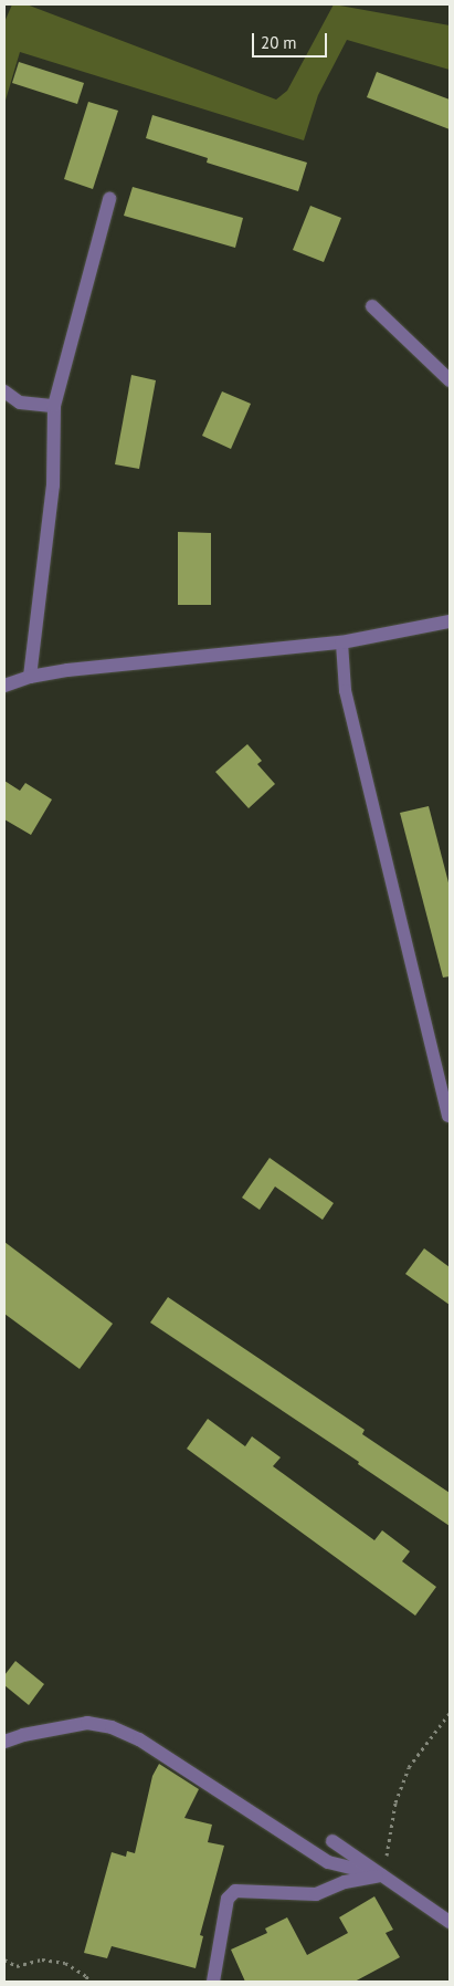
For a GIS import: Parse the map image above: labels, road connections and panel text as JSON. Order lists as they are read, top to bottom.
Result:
{
  "scale_bar": "20 m"
}
